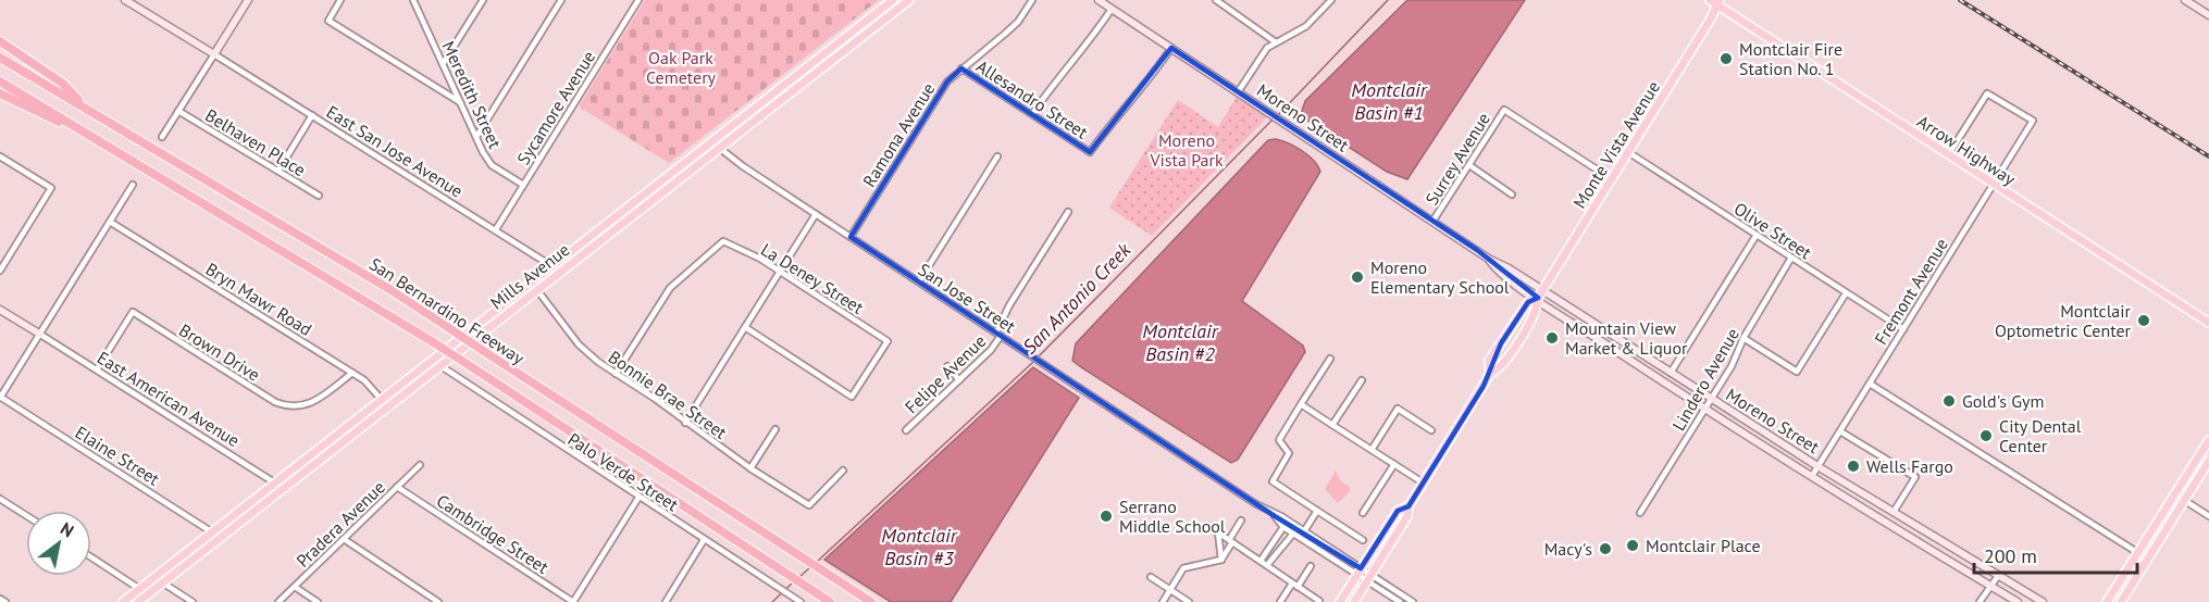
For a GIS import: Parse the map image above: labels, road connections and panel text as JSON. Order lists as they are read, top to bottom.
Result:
{
  "streets": {
    "highway": ["San Bernardino Freeway"],
    "main road": ["Monte Vista Avenue", "Arrow Highway", "Mills Avenue"],
    "street": [
      "Meredith Street",
      "Allesandro Street",
      "Sycamore Avenue",
      "Moreno Street",
      "Ramona Avenue",
      "Belhaven Place",
      "East San Jose Avenue",
      "Surrey Avenue",
      "Olive Street",
      "La Deney Street",
      "Fremont Avenue",
      "San Jose Street",
      "Bryn Mawr Road",
      "Brown Drive",
      "Felipe Avenue",
      "Lindero Avenue",
      "Bonnie Brae Street",
      "East American Avenue",
      "Elaine Street",
      "Palo Verde Street",
      "Pradera Avenue",
      "Cambridge Street"
    ]
  },
  "crossings": [
    ["Meredith Street", "Sycamore Avenue"],
    ["Allesandro Street", "Moreno Street"],
    ["Allesandro Street", "Ramona Avenue"],
    ["Sycamore Avenue", "East San Jose Avenue"],
    ["Moreno Street", "Monte Vista Avenue"],
    ["Moreno Street", "Surrey Avenue"],
    ["Moreno Street", "Fremont Avenue"],
    ["Moreno Street", "Lindero Avenue"],
    ["Ramona Avenue", "San Jose Street"],
    ["Monte Vista Avenue", "Arrow Highway"],
    ["Monte Vista Avenue", "Surrey Avenue"],
    ["Monte Vista Avenue", "Olive Street"],
    ["Monte Vista Avenue", "San Jose Street"],
    ["Arrow Highway", "Fremont Avenue"],
    ["East San Jose Avenue", "Mills Avenue"],
    ["Olive Street", "Fremont Avenue"],
    ["Olive Street", "Lindero Avenue"],
    ["Mills Avenue", "San Jose Street"],
    ["Mills Avenue", "Bryn Mawr Road"],
    ["Mills Avenue", "Bonnie Brae Street"],
    ["Mills Avenue", "East American Avenue"],
    ["Mills Avenue", "Elaine Street"],
    ["Mills Avenue", "Palo Verde Street"],
    ["La Deney Street", "Bonnie Brae Street"],
    ["San Jose Street", "Felipe Avenue"],
    ["Bryn Mawr Road", "Brown Drive"],
    ["Brown Drive", "East American Avenue"],
    ["Pradera Avenue", "Cambridge Street"]
  ],
  "water": [
    "Montclair Basin #1",
    "San Antonio Creek",
    "Montclair Basin #2",
    "Montclair Basin #3"
  ],
  "parks": ["Oak Park Cemetery", "Moreno Vista Park"],
  "places": [
    "Montclair Fire Station No. 1",
    "Moreno Elementary School",
    "Montclair Optometric Center",
    "Mountain View Market & Liquor",
    "Gold's Gym",
    "City Dental Center",
    "Wells Fargo",
    "Serrano Middle School",
    "Montclair Place",
    "Macy's"
  ],
  "scale_bar": "200 m",
  "north": "top right"
}
